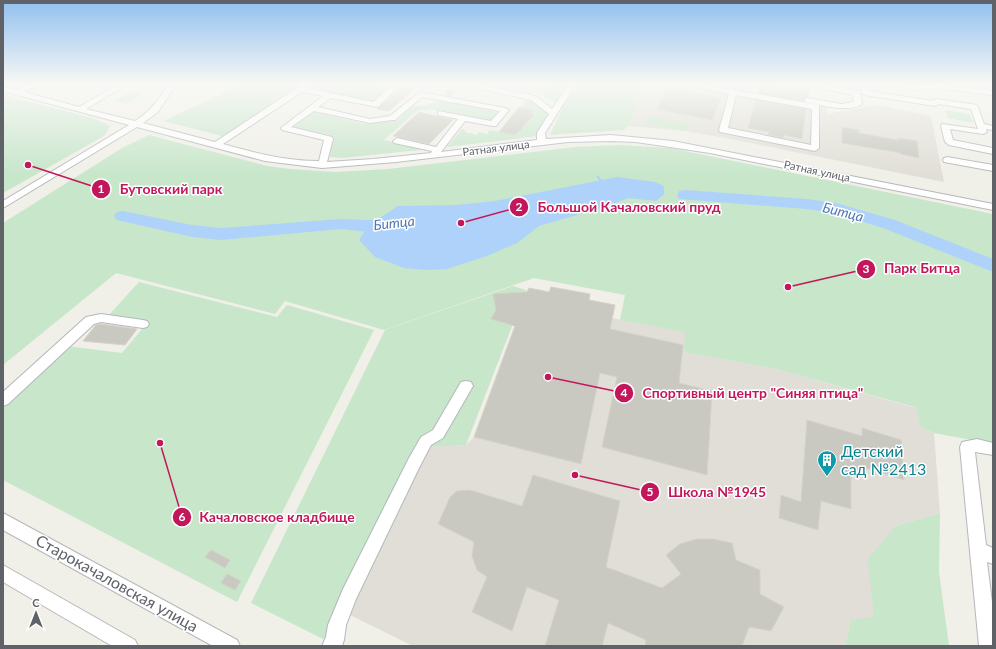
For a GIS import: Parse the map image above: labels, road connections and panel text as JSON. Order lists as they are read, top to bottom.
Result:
{
  "streets": {
    "street": ["Ратная улица", "Старокачаловская улица"]
  },
  "water": ["Битца"],
  "places": {
    "other": [
      "Бутовский парк",
      "Большой Качаловский пруд",
      "Парк Битца",
      "Спортивный центр \"Синяя птица\"",
      "Качаловское кладбище",
      "Школа №1945"
    ],
    "building": ["Детский сад №2413"]
  },
  "north": "top"
}
